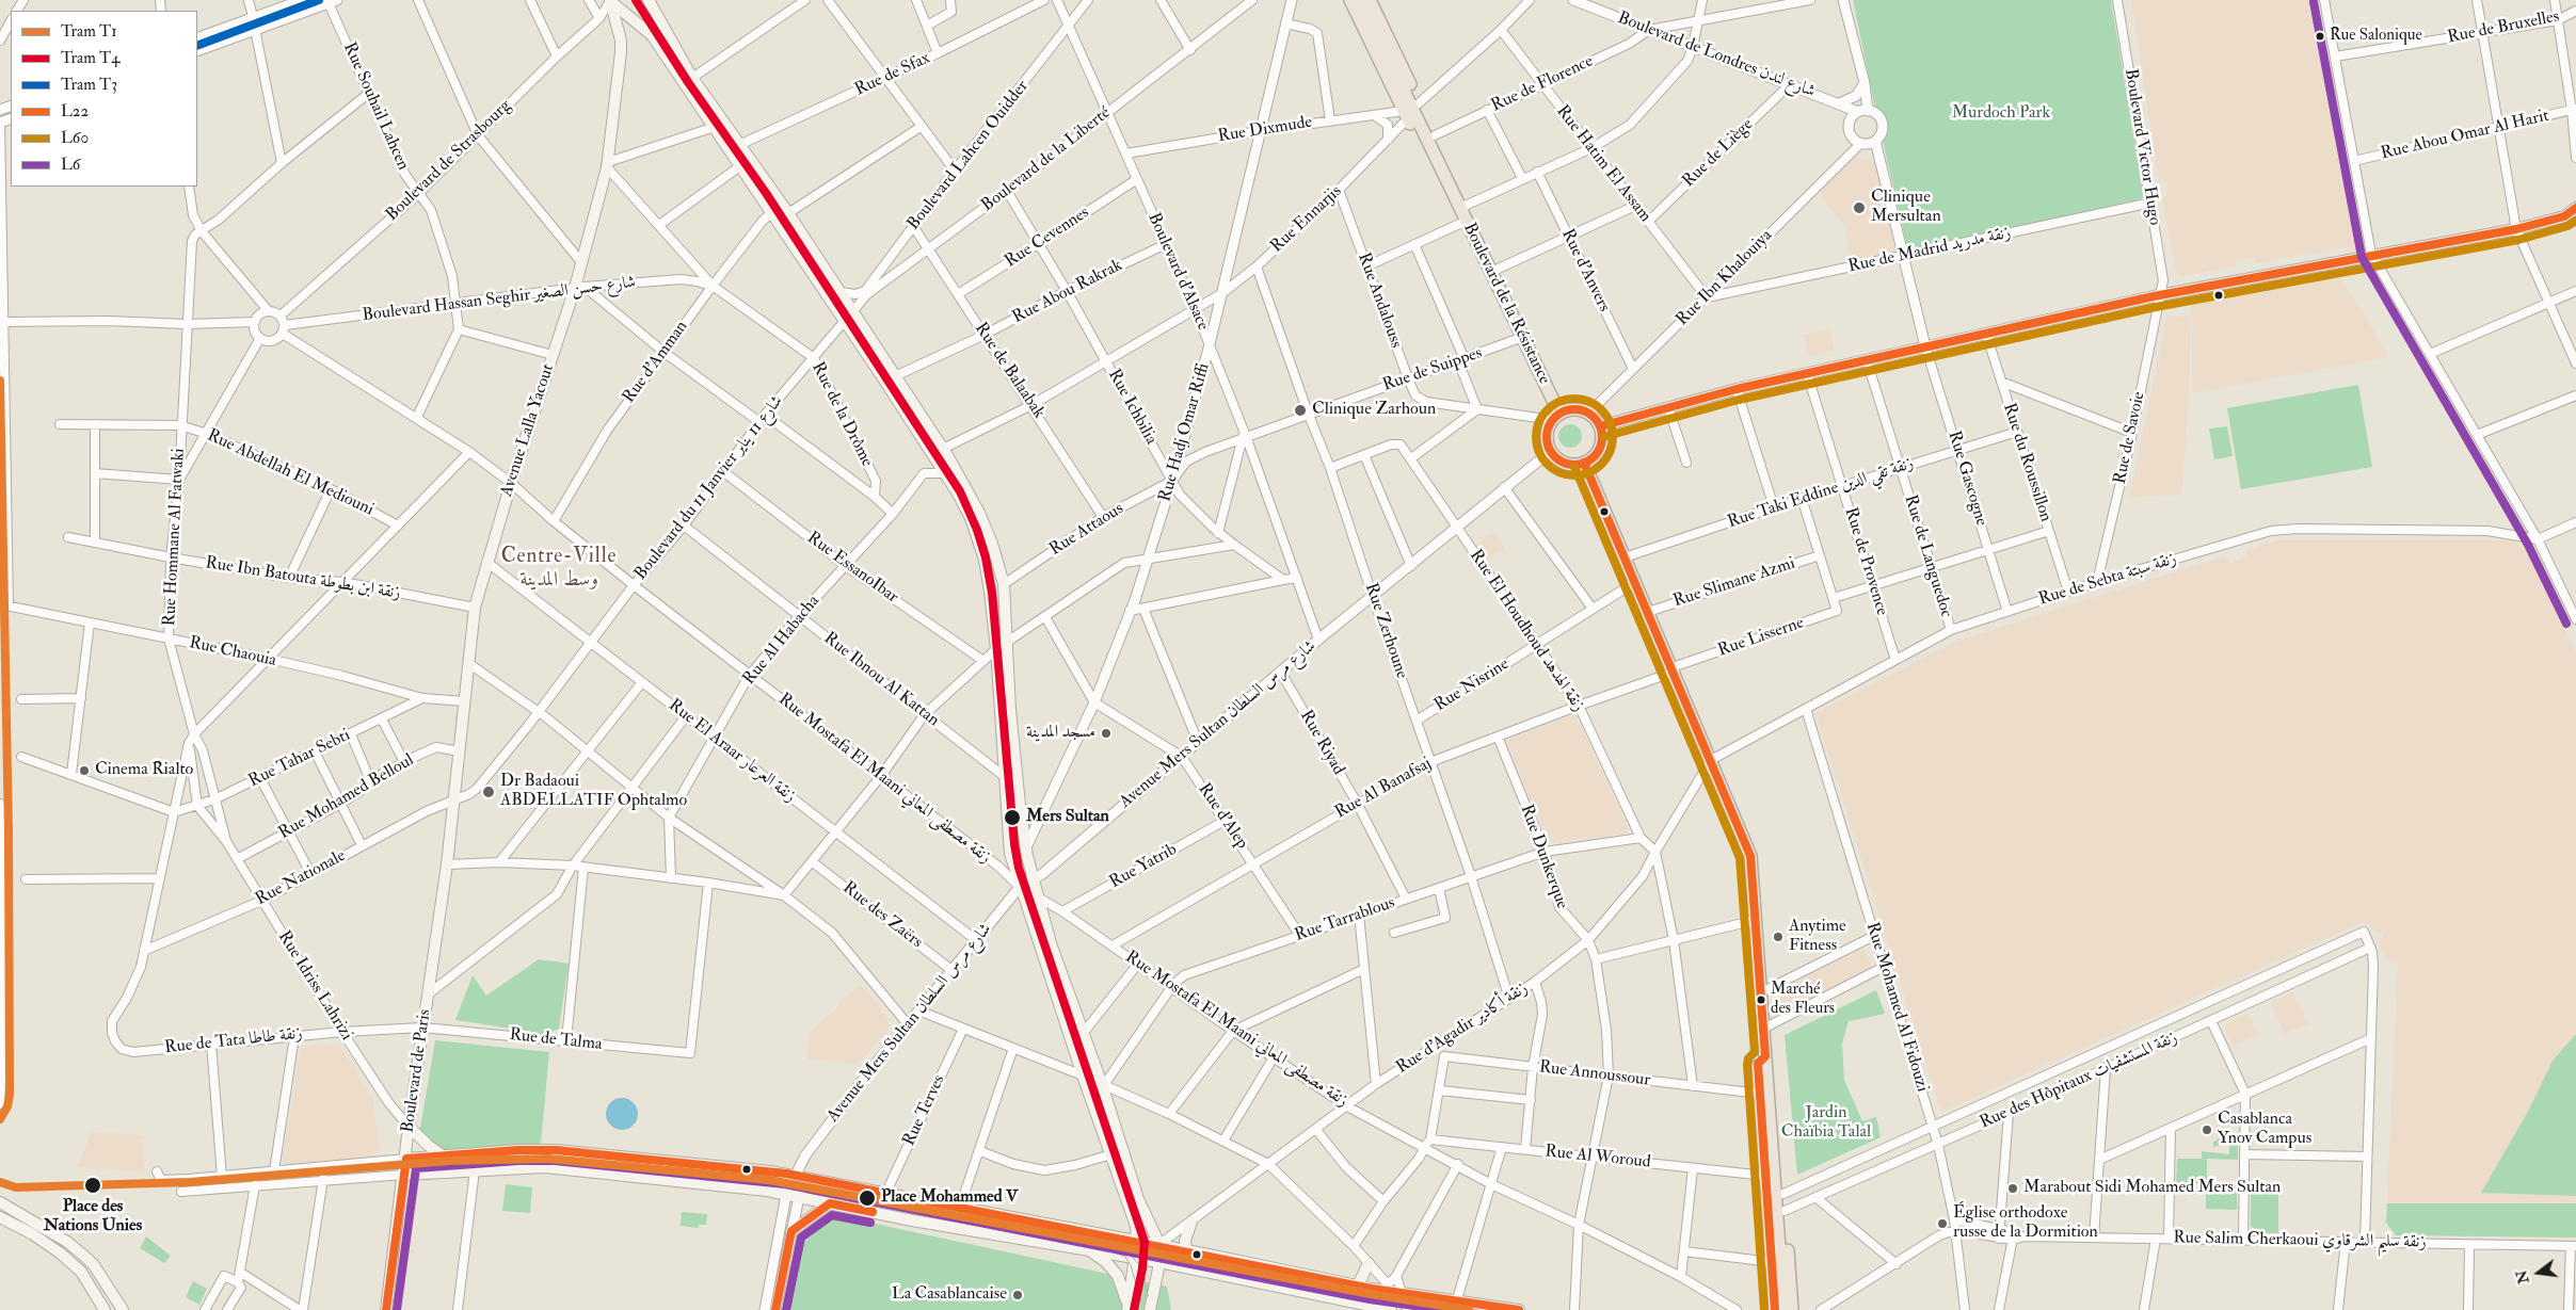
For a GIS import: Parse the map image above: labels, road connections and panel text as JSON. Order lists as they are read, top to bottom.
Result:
{
  "streets": {
    "main road": ["Boulevard de la Résistance", "Avenue Lalla Yacout", "Boulevard de Paris"],
    "street": [
      "Rue de Bruxelles",
      "Boulevard de Londres شارع لندن",
      "Rue de Sfax",
      "Rue de Florence",
      "Rue Souhail Lahcen",
      "Rue Dixmude",
      "Rue Abou Omar Al Harit",
      "Boulevard Victor Hugo",
      "Rue de Liège",
      "Boulevard Lahcen Ouidder",
      "Boulevard de la Liberté",
      "Boulevard de Strasbourg",
      "Rue Hatim El Assam",
      "Rue Ennarjis",
      "Rue Cevennes",
      "Rue de Madrid زنقة مدريد",
      "Rue d'Anvers",
      "Boulevard d'Alsace",
      "Rue Ibn Khalouiya",
      "Rue Abou Rakrak",
      "Boulevard Hassan Seghir شارع حسن الصغير",
      "Rue Andalouss",
      "Rue d'Amman",
      "Rue de Suippes",
      "Rue de Balaabak",
      "Rue Ichbilia",
      "Rue de la Drôme",
      "Rue Hadj Omar Riffi",
      "Rue de Savoie",
      "Rue du Roussillon",
      "Rue Abdellah El Mediouni",
      "Rue Gascogne",
      "Boulevard du 11 Janvier شارع 11 يناير",
      "Rue Taki Eddine زنقة تقي الدين",
      "Rue Attaous",
      "Rue Hommane Al Fatwaki",
      "Rue de Languedoc",
      "Rue de Provence",
      "Rue EssanoIbar",
      "Rue Ibn Batouta زنقة ابن بطوطة",
      "Rue de Sebta زنقة سبتة",
      "Rue Slimane Azmi",
      "Rue Zerhoune",
      "Rue El Houdhoud زنقة الهدهد",
      "Rue Lisserne",
      "Rue Al Habacha",
      "Rue Chaouia",
      "Rue Ibnou Al Kattan",
      "Rue Nisrine",
      "Avenue Mers Sultan شارع مرس السلطان",
      "Rue Riyad",
      "Rue El Araar زنقة العرعار",
      "Rue Tahar Sebti",
      "Rue Mostafa El Maani زنقة مصطفى المعاني",
      "Rue Al Banafsaj",
      "Rue Mohamed Belloul",
      "Rue d'Alep",
      "Rue Dunkerque",
      "Rue Yatrib",
      "Rue Nationale",
      "Rue des Zaërs",
      "Rue Tarrablous",
      "Rue Idriss Lahrizi",
      "Rue Mohamed Al Fidouzi",
      "Rue d'Agadir زنقة أكادير",
      "Rue de Talma",
      "Rue de Tata زنقة طاطا",
      "Rue Annoussour",
      "Rue des Hôpitaux زنقة المستشفيات",
      "Rue Terves",
      "Rue Al Woroud",
      "Rue Salim Cherkaoui زنقة سليم الشرقاوي"
    ]
  },
  "crossings": [
    ["Boulevard de Londres شارع لندن", "Rue de Florence"],
    ["Boulevard de Londres شارع لندن", "Rue de Liège"],
    ["Boulevard de Londres شارع لندن", "Rue Ibn Khalouiya"],
    ["Rue de Florence", "Rue Hatim El Assam"],
    ["Rue de Florence", "Boulevard de la Résistance"],
    ["Rue Souhail Lahcen", "Boulevard de Strasbourg"],
    ["Rue Souhail Lahcen", "Boulevard Hassan Seghir شارع حسن الصغير"],
    ["Rue Souhail Lahcen", "Rue Mostafa El Maani زنقة مصطفى المعاني"],
    ["Rue Dixmude", "Rue Ennarjis"],
    ["Rue Dixmude", "Boulevard d'Alsace"],
    ["Rue Dixmude", "Boulevard de la Résistance"],
    ["Rue Dixmude", "Rue Hadj Omar Riffi"],
    ["Boulevard Victor Hugo", "Rue de Madrid زنقة مدريد"],
    ["Boulevard Victor Hugo", "Rue de Savoie"],
    ["Rue de Liège", "Rue Hatim El Assam"],
    ["Boulevard Lahcen Ouidder", "Boulevard d'Alsace"],
    ["Boulevard Lahcen Ouidder", "Rue de Balaabak"],
    ["Boulevard de la Liberté", "Boulevard d'Alsace"],
    ["Boulevard de la Liberté", "Rue de Balaabak"],
    ["Boulevard de la Liberté", "Rue Ichbilia"],
    ["Boulevard de la Liberté", "Boulevard du 11 Janvier شارع 11 يناير"],
    ["Boulevard de Strasbourg", "Boulevard Hassan Seghir شارع حسن الصغير"],
    ["Boulevard de Strasbourg", "Avenue Lalla Yacout"],
    ["Boulevard de Strasbourg", "Rue Mostafa El Maani زنقة مصطفى المعاني"],
    ["Rue Hatim El Assam", "Rue de Madrid زنقة مدريد"],
    ["Rue Hatim El Assam", "Rue Ibn Khalouiya"],
    ["Rue Ennarjis", "Boulevard d'Alsace"],
    ["Rue Ennarjis", "Rue Andalouss"],
    ["Rue Ennarjis", "Boulevard de la Résistance"],
    ["Rue Ennarjis", "Rue de Balaabak"],
    ["Rue Ennarjis", "Rue Ichbilia"],
    ["Rue Ennarjis", "Rue Hadj Omar Riffi"],
    ["Rue Ennarjis", "Rue Zerhoune"],
    ["Rue Cevennes", "Boulevard d'Alsace"],
    ["Rue Cevennes", "Rue de Balaabak"],
    ["Rue Cevennes", "Rue Ichbilia"],
    ["Rue de Madrid زنقة مدريد", "Rue Ibn Khalouiya"],
    ["Rue d'Anvers", "Rue Ibn Khalouiya"],
    ["Boulevard d'Alsace", "Rue Abou Rakrak"],
    ["Boulevard d'Alsace", "Rue de Suippes"],
    ["Boulevard d'Alsace", "Rue Hadj Omar Riffi"],
    ["Boulevard d'Alsace", "Avenue Mers Sultan شارع مرس السلطان"],
    ["Rue Ibn Khalouiya", "Boulevard de la Résistance"],
    ["Rue Ibn Khalouiya", "Avenue Mers Sultan شارع مرس السلطان"],
    ["Rue Abou Rakrak", "Rue de Balaabak"],
    ["Rue Abou Rakrak", "Rue Ichbilia"],
    ["Boulevard Hassan Seghir شارع حسن الصغير", "Rue d'Amman"],
    ["Boulevard Hassan Seghir شارع حسن الصغير", "Rue de la Drôme"],
    ["Boulevard Hassan Seghir شارع حسن الصغير", "Avenue Lalla Yacout"],
    ["Boulevard Hassan Seghir شارع حسن الصغير", "Rue Mostafa El Maani زنقة مصطفى المعاني"],
    ["Rue Andalouss", "Rue de Suippes"],
    ["Boulevard de la Résistance", "Rue de Suippes"],
    ["Boulevard de la Résistance", "Avenue Mers Sultan شارع مرس السلطان"],
    ["Rue d'Amman", "Rue de la Drôme"],
    ["Rue d'Amman", "Rue Mostafa El Maani زنقة مصطفى المعاني"],
    ["Rue de Suippes", "Rue Ichbilia"],
    ["Rue de Suippes", "Rue Hadj Omar Riffi"],
    ["Rue de Suippes", "Rue Attaous"],
    ["Rue de Suippes", "Rue Zerhoune"],
    ["Rue de Balaabak", "Rue Attaous"],
    ["Rue Ichbilia", "Rue Hadj Omar Riffi"],
    ["Rue Ichbilia", "Rue Attaous"],
    ["Rue de la Drôme", "Boulevard du 11 Janvier شارع 11 يناير"],
    ["Avenue Lalla Yacout", "Boulevard du 11 Janvier شارع 11 يناير"],
    ["Avenue Lalla Yacout", "Rue Ibn Batouta زنقة ابن بطوطة"],
    ["Avenue Lalla Yacout", "Rue Chaouia"],
    ["Avenue Lalla Yacout", "Rue El Araar زنقة العرعار"],
    ["Avenue Lalla Yacout", "Rue Mostafa El Maani زنقة مصطفى المعاني"],
    ["Avenue Lalla Yacout", "Rue Mohamed Belloul"],
    ["Avenue Lalla Yacout", "Rue Nationale"],
    ["Avenue Lalla Yacout", "Boulevard de Paris"],
    ["Rue Hadj Omar Riffi", "Rue Attaous"],
    ["Rue Hadj Omar Riffi", "Rue d'Alep"],
    ["Rue de Savoie", "Rue de Sebta زنقة سبتة"],
    ["Rue du Roussillon", "Rue Taki Eddine زنقة تقي الدين"],
    ["Rue du Roussillon", "Rue de Sebta زنقة سبتة"],
    ["Rue Abdellah El Mediouni", "Rue Hommane Al Fatwaki"],
    ["Rue Gascogne", "Rue Taki Eddine زنقة تقي الدين"],
    ["Rue Gascogne", "Rue de Sebta زنقة سبتة"],
    ["Boulevard du 11 Janvier شارع 11 يناير", "Rue EssanoIbar"],
    ["Boulevard du 11 Janvier شارع 11 يناير", "Rue Ibnou Al Kattan"],
    ["Boulevard du 11 Janvier شارع 11 يناير", "Rue El Araar زنقة العرعار"],
    ["Boulevard du 11 Janvier شارع 11 يناير", "Rue Mostafa El Maani زنقة مصطفى المعاني"],
    ["Boulevard du 11 Janvier شارع 11 يناير", "Rue Nationale"],
    ["Rue Taki Eddine زنقة تقي الدين", "Rue de Languedoc"],
    ["Rue Taki Eddine زنقة تقي الدين", "Rue de Provence"],
    ["Rue Hommane Al Fatwaki", "Rue Ibn Batouta زنقة ابن بطوطة"],
    ["Rue Hommane Al Fatwaki", "Rue Chaouia"],
    ["Rue Hommane Al Fatwaki", "Rue Idriss Lahrizi"],
    ["Rue de Languedoc", "Rue de Sebta زنقة سبتة"],
    ["Rue de Provence", "Rue de Sebta زنقة سبتة"],
    ["Rue EssanoIbar", "Rue Al Habacha"],
    ["Rue de Sebta زنقة سبتة", "Rue Mohamed Al Fidouzi"],
    ["Rue de Sebta زنقة سبتة", "Rue d'Agadir زنقة أكادير"],
    ["Rue Zerhoune", "Rue Nisrine"],
    ["Rue Zerhoune", "Avenue Mers Sultan شارع مرس السلطان"],
    ["Rue Zerhoune", "Rue Al Banafsaj"],
    ["Rue Zerhoune", "Rue Tarrablous"],
    ["Rue Zerhoune", "Rue d'Agadir زنقة أكادير"],
    ["Rue El Houdhoud زنقة الهدهد", "Rue Nisrine"],
    ["Rue El Houdhoud زنقة الهدهد", "Avenue Mers Sultan شارع مرس السلطان"],
    ["Rue El Houdhoud زنقة الهدهد", "Rue Al Banafsaj"],
    ["Rue El Houdhoud زنقة الهدهد", "Rue Tarrablous"],
    ["Rue El Houdhoud زنقة الهدهد", "Rue d'Agadir زنقة أكادير"],
    ["Rue Lisserne", "Rue Al Banafsaj"],
    ["Rue Al Habacha", "Rue Ibnou Al Kattan"],
    ["Rue Al Habacha", "Rue El Araar زنقة العرعار"],
    ["Rue Al Habacha", "Rue Mostafa El Maani زنقة مصطفى المعاني"],
    ["Rue Chaouia", "Rue Tahar Sebti"],
    ["Avenue Mers Sultan شارع مرس السلطان", "Rue Riyad"],
    ["Avenue Mers Sultan شارع مرس السلطان", "Rue El Araar زنقة العرعار"],
    ["Avenue Mers Sultan شارع مرس السلطان", "Rue Mostafa El Maani زنقة مصطفى المعاني"],
    ["Avenue Mers Sultan شارع مرس السلطان", "Rue d'Alep"],
    ["Avenue Mers Sultan شارع مرس السلطان", "Rue des Zaërs"],
    ["Rue Riyad", "Rue Al Banafsaj"],
    ["Rue Riyad", "Rue Tarrablous"],
    ["Rue Tahar Sebti", "Rue Idriss Lahrizi"],
    ["Rue Mostafa El Maani زنقة مصطفى المعاني", "Rue Al Banafsaj"],
    ["Rue Mostafa El Maani زنقة مصطفى المعاني", "Rue Dunkerque"],
    ["Rue Mostafa El Maani زنقة مصطفى المعاني", "Rue Yatrib"],
    ["Rue Mostafa El Maani زنقة مصطفى المعاني", "Rue Tarrablous"],
    ["Rue Mostafa El Maani زنقة مصطفى المعاني", "Rue d'Agadir زنقة أكادير"],
    ["Rue Mostafa El Maani زنقة مصطفى المعاني", "Rue Al Woroud"],
    ["Rue Al Banafsaj", "Rue d'Alep"],
    ["Rue Al Banafsaj", "Rue Dunkerque"],
    ["Rue Mohamed Belloul", "Rue Idriss Lahrizi"],
    ["Rue d'Alep", "Rue Yatrib"],
    ["Rue d'Alep", "Rue Tarrablous"],
    ["Rue Dunkerque", "Rue Tarrablous"],
    ["Rue Dunkerque", "Rue d'Agadir زنقة أكادير"],
    ["Rue Dunkerque", "Rue Annoussour"],
    ["Rue Dunkerque", "Rue Al Woroud"],
    ["Rue Nationale", "Rue Idriss Lahrizi"],
    ["Rue Nationale", "Rue de Tata زنقة طاطا"],
    ["Rue Idriss Lahrizi", "Rue de Tata زنقة طاطا"],
    ["Rue Idriss Lahrizi", "Boulevard de Paris"],
    ["Rue Mohamed Al Fidouzi", "Rue des Hôpitaux زنقة المستشفيات"],
    ["Rue de Talma", "Rue de Tata زنقة طاطا"],
    ["Rue de Talma", "Boulevard de Paris"],
    ["Rue de Tata زنقة طاطا", "Boulevard de Paris"]
  ],
  "districts": ["Centre-Ville وسط المدينة"],
  "parks": ["Murdoch Park", "Jardin Chaïbia Talal"],
  "places": [
    "Rue Salonique",
    "Clinique Mersultan",
    "Clinique Zarhoun",
    "مسجد المدينة",
    "Cinema Rialto",
    "Dr Badaoui ABDELLATIF Ophtalmo",
    "Mers Sultan",
    "Anytime Fitness",
    "Marché des Fleurs",
    "Casablanca Ynov Campus",
    "Place des Nations Unies",
    "Marabout Sidi Mohamed Mers Sultan",
    "Place Mohammed V",
    "Église orthodoxe russe de la Dormition",
    "La Casablancaise"
  ],
  "lines": [
    "tram line T4",
    "tram line T3",
    "transit line L6",
    "transit line L22",
    "transit line L60",
    "tram line T1"
  ],
  "legend": [
    "Tram T1",
    "Tram T4",
    "Tram T3",
    "L22",
    "L60",
    "L6"
  ],
  "north": "left"
}
